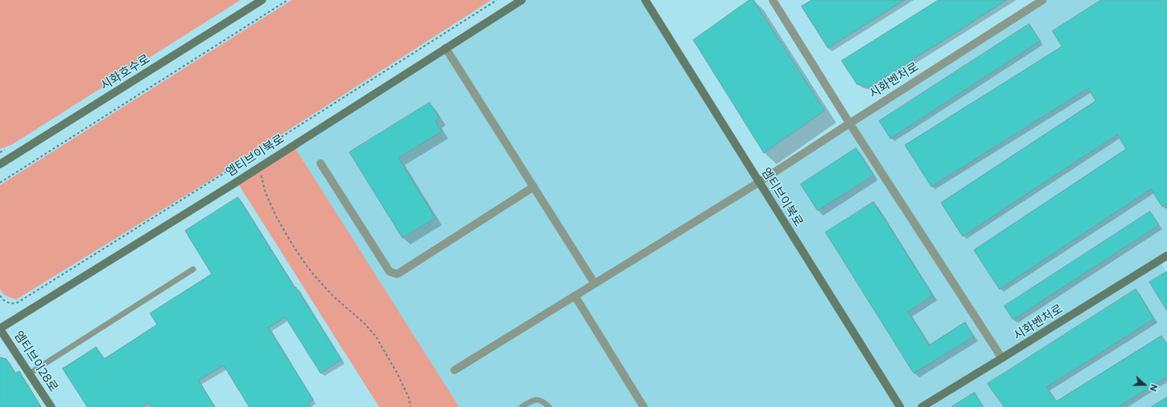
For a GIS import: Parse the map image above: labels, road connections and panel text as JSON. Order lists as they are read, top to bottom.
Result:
{
  "streets": {
    "street": [
      "시화호수로",
      "시화벤처로",
      "엠티브이북로",
      "엠티브이28로"
    ]
  },
  "crossings": [
    ["시화벤처로", "엠티브이북로"],
    ["엠티브이북로", "엠티브이28로"]
  ],
  "north": "right"
}
